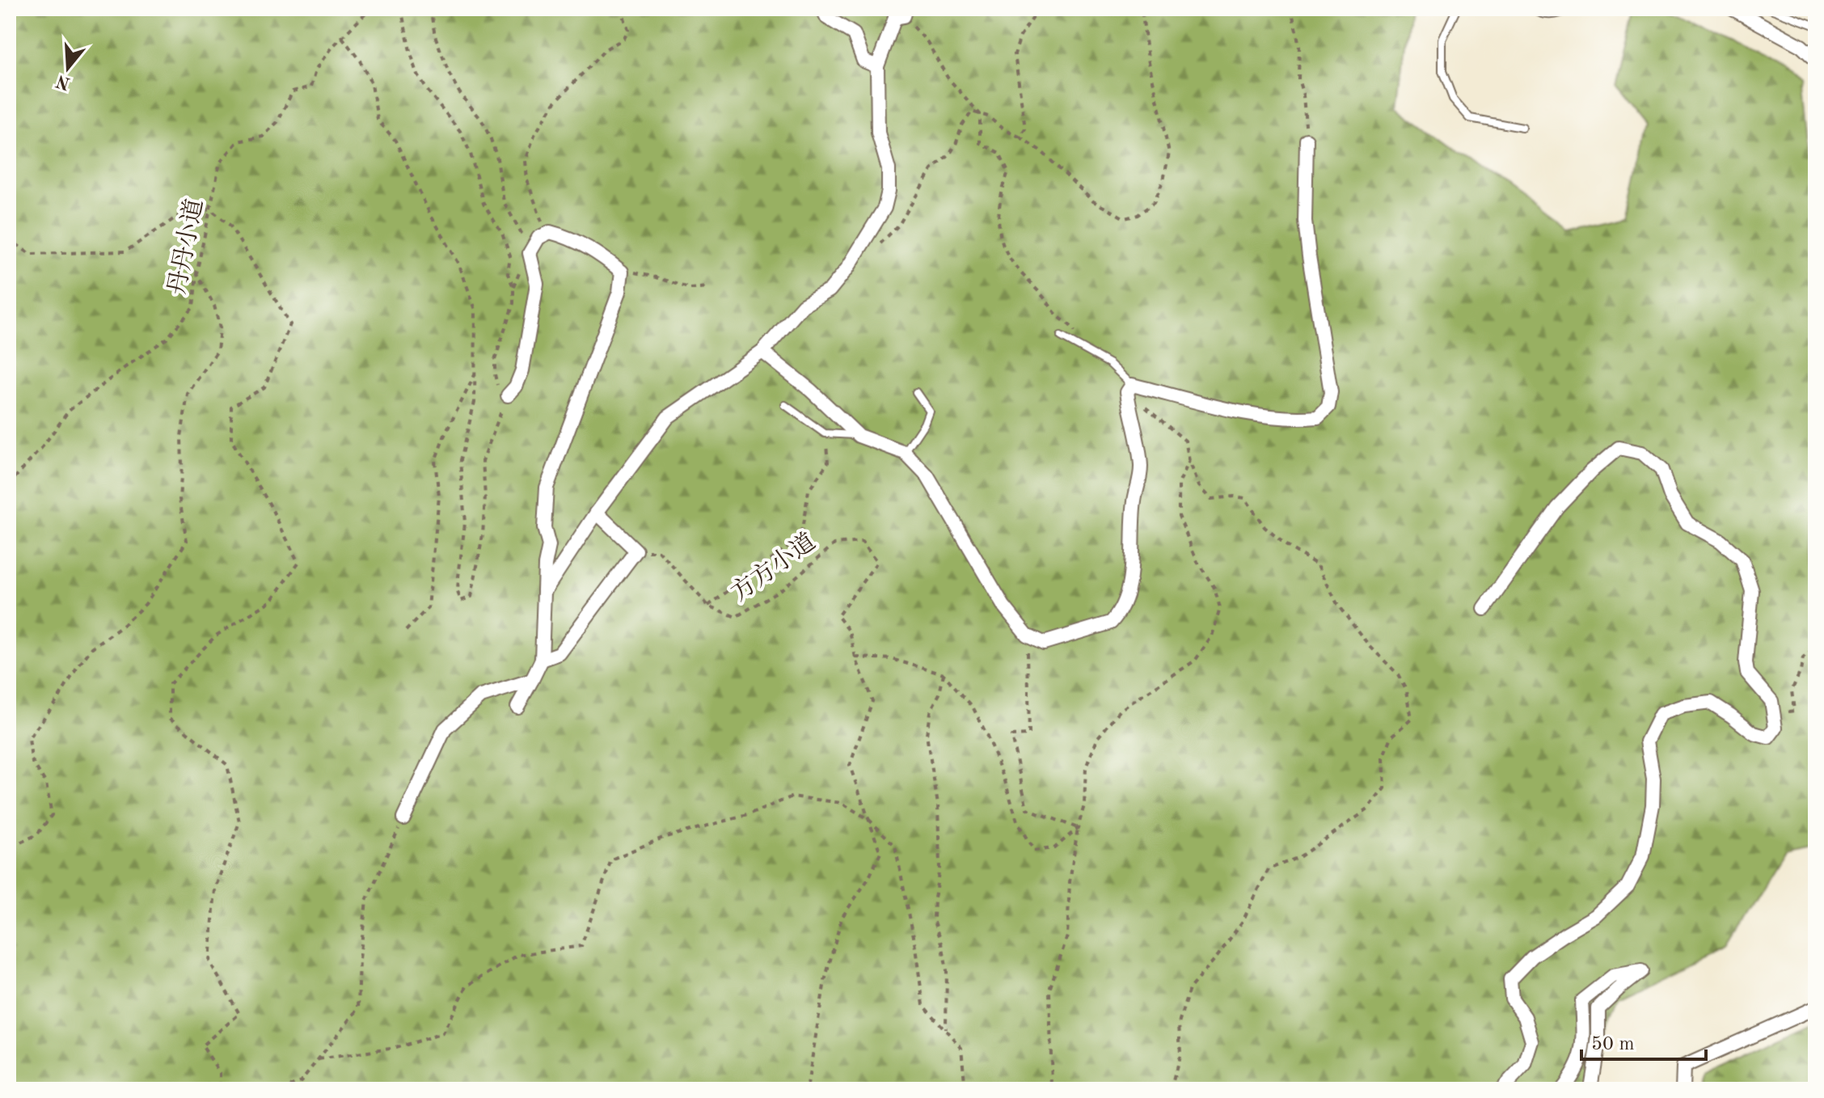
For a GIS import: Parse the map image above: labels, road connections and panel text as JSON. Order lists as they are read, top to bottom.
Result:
{
  "streets": {
    "path": ["丹丹小道", "方方小道"]
  },
  "scale_bar": "50 m",
  "north": "bottom"
}
